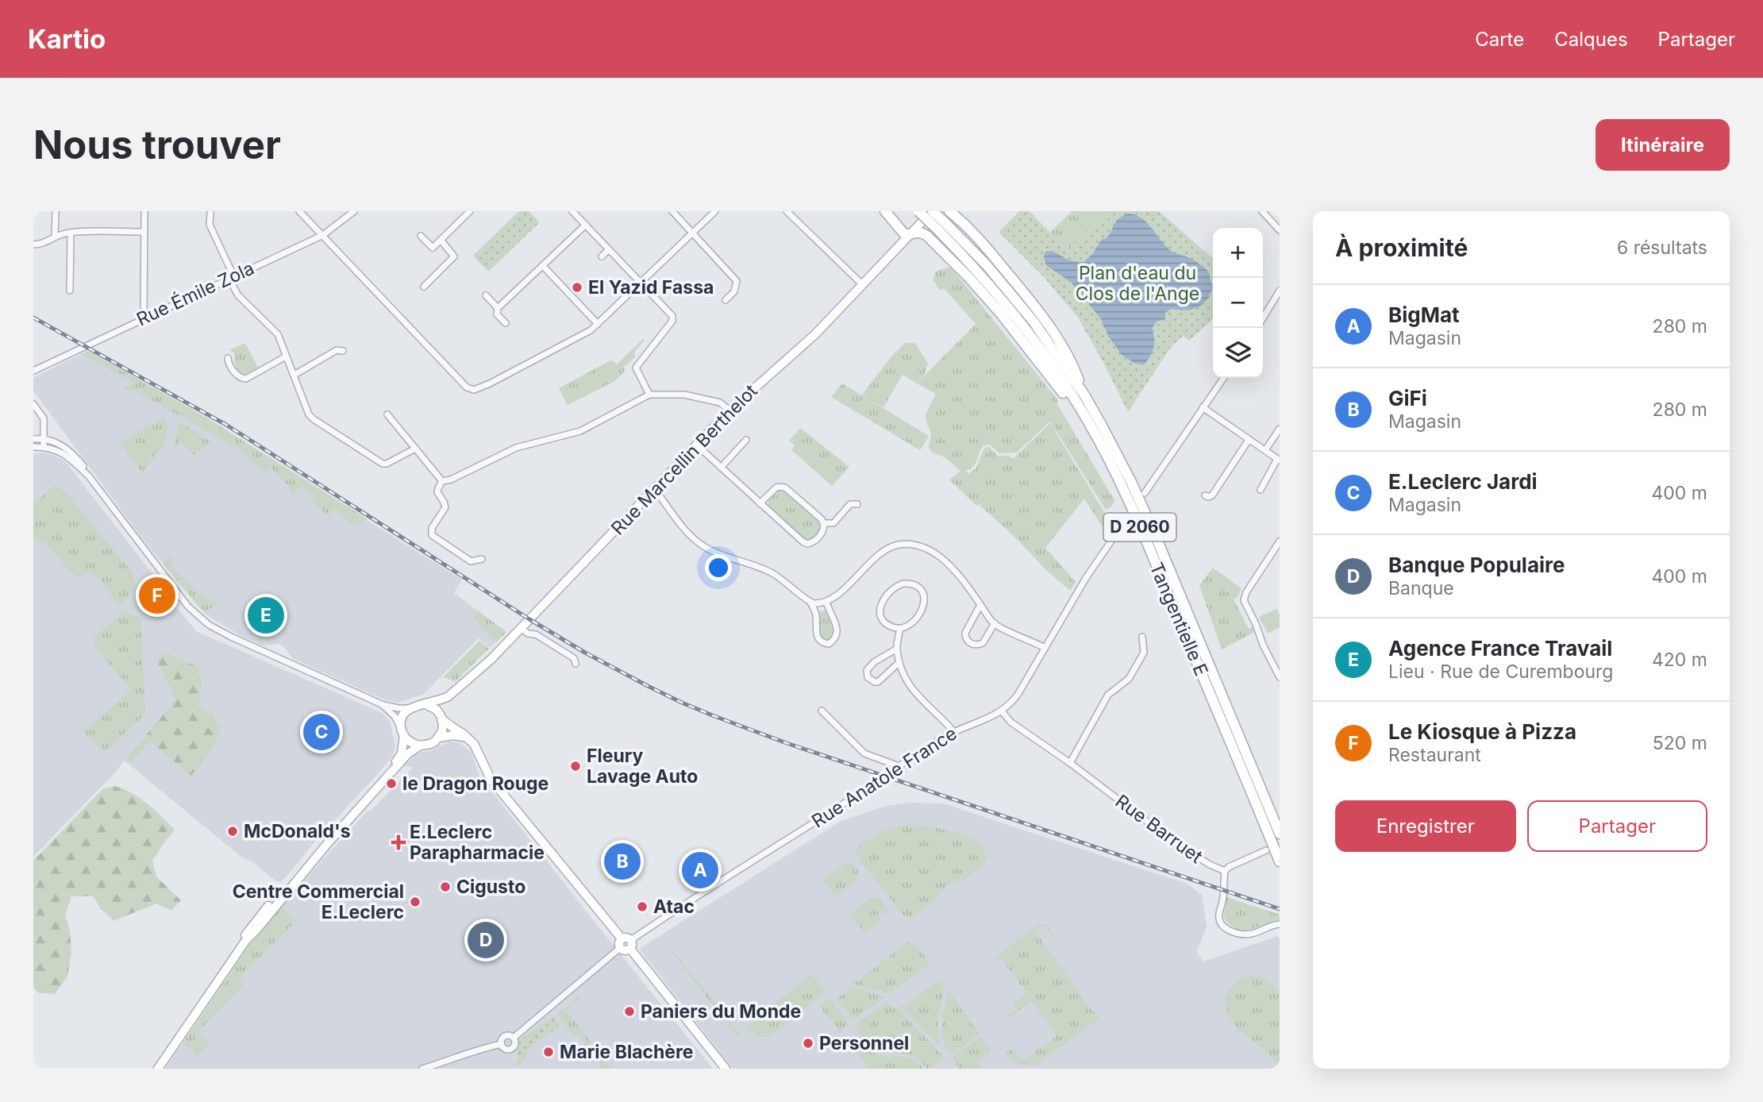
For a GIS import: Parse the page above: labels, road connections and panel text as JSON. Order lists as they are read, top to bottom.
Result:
{
  "streets": {
    "main road": ["Rue Marcellin Berthelot", "D 2060", "Tangentielle E"],
    "street": ["Rue Émile Zola", "Rue Anatole France", "Rue Barruet"]
  },
  "crossings": [
    ["D 2060", "Tangentielle E"],
    ["Rue Anatole France", "Rue Barruet"]
  ],
  "parks": ["Plan d'eau du Clos de l'Ange"],
  "places": {
    "other": [
      "El Yazid Fassa",
      "Fleury Lavage Auto",
      "le Dragon Rouge",
      "McDonald's",
      "Cigusto",
      "Centre Commercial E.Leclerc",
      "Atac",
      "Paniers du Monde",
      "Personnel",
      "Marie Blachère"
    ],
    "health": ["E.Leclerc Parapharmacie"]
  },
  "page": {
    "header": "Kartio",
    "nav": ["Carte", "Calques", "Partager"],
    "buttons": [
      "Itinéraire",
      ["Enregistrer", "Partager"]
    ],
    "title": "Nous trouver",
    "heading": ["À proximité", "6 résultats"],
    "map_buttons": ["+", "−"],
    "list": [
      {
        "mark": "A",
        "name": "BigMat",
        "note": "Magasin",
        "value": "280 m"
      },
      {
        "mark": "B",
        "name": "GiFi",
        "note": "Magasin",
        "value": "280 m"
      },
      {
        "mark": "C",
        "name": "E.Leclerc Jardi",
        "note": "Magasin",
        "value": "400 m"
      },
      {
        "mark": "D",
        "name": "Banque Populaire",
        "note": "Banque",
        "value": "400 m"
      },
      {
        "mark": "E",
        "name": "Agence France Travail",
        "note": "Lieu · Rue de Curembourg",
        "value": "420 m"
      },
      {
        "mark": "F",
        "name": "Le Kiosque à Pizza",
        "note": "Restaurant",
        "value": "520 m"
      }
    ],
    "pins": [
      "F",
      "E",
      "C",
      "B",
      "A",
      "D"
    ]
  }
}
